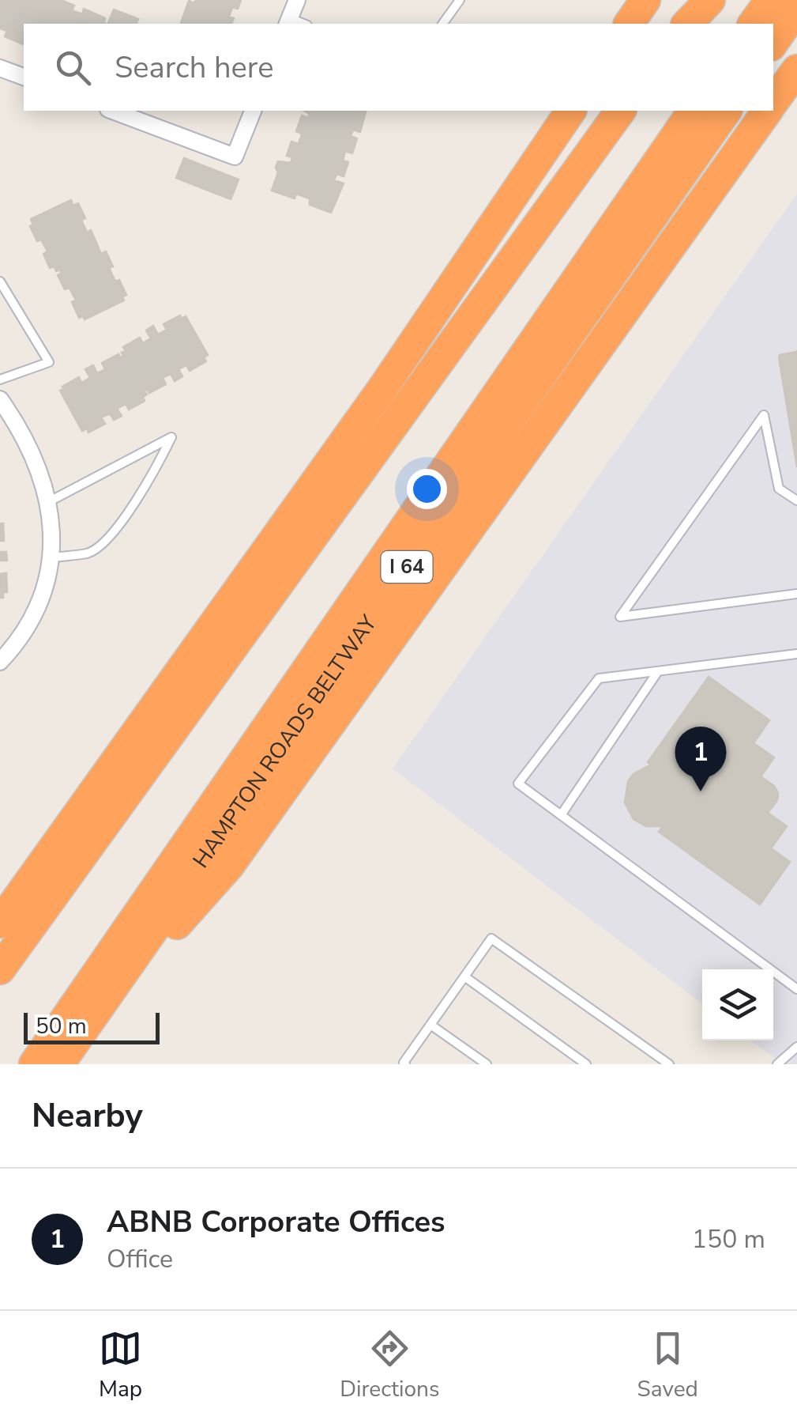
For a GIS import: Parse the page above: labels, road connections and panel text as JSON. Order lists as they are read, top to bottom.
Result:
{
  "streets": {
    "highway": ["I 64", "HAMPTON ROADS BELTWAY"]
  },
  "scale_bar": "50 m",
  "page": {
    "search": "Search here",
    "pins": "1",
    "scale": "50 m",
    "heading": "Nearby",
    "list": [
      {
        "mark": "1",
        "name": "ABNB Corporate Offices",
        "note": "Office",
        "value": "150 m"
      }
    ],
    "nav": ["Map", "Directions", "Saved"]
  }
}
